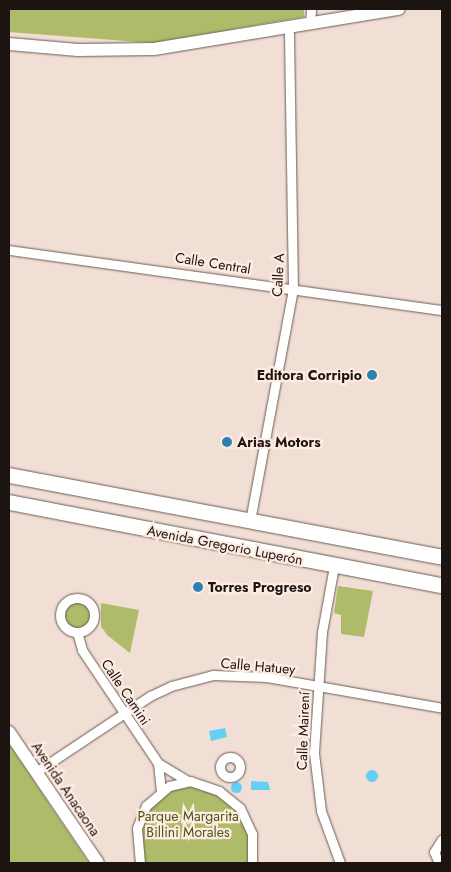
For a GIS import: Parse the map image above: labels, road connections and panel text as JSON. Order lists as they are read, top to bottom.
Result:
{
  "streets": {
    "main road": ["Avenida Gregorio Luperón", "Avenida Anacaona"],
    "street": [
      "Calle Central",
      "Calle A",
      "Calle Hatuey",
      "Calle Camini",
      "Calle Mairení"
    ]
  },
  "crossings": [
    ["Calle Central", "Calle A"],
    ["Calle A", "Avenida Gregorio Luperón"],
    ["Avenida Gregorio Luperón", "Calle Mairení"],
    ["Calle Hatuey", "Calle Camini"],
    ["Calle Hatuey", "Calle Mairení"],
    ["Calle Hatuey", "Avenida Anacaona"]
  ],
  "parks": ["Parque Margarita Billini Morales"],
  "places": ["Editora Corripio", "Arias Motors", "Torres Progreso"]
}
